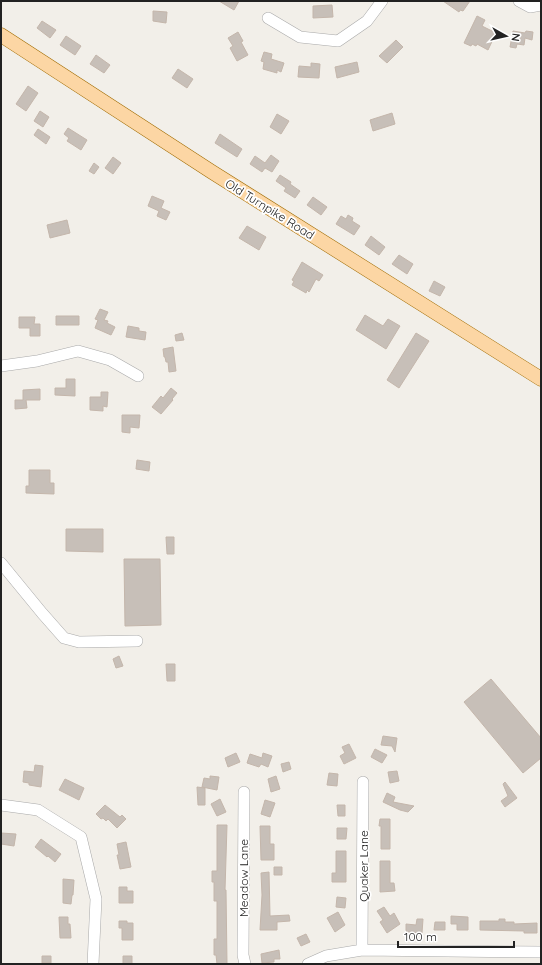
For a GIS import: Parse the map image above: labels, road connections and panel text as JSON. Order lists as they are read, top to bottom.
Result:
{
  "streets": {
    "main road": ["Old Turnpike Road"],
    "street": ["Quaker Lane", "Meadow Lane"]
  },
  "scale_bar": "100 m",
  "north": "right"
}
